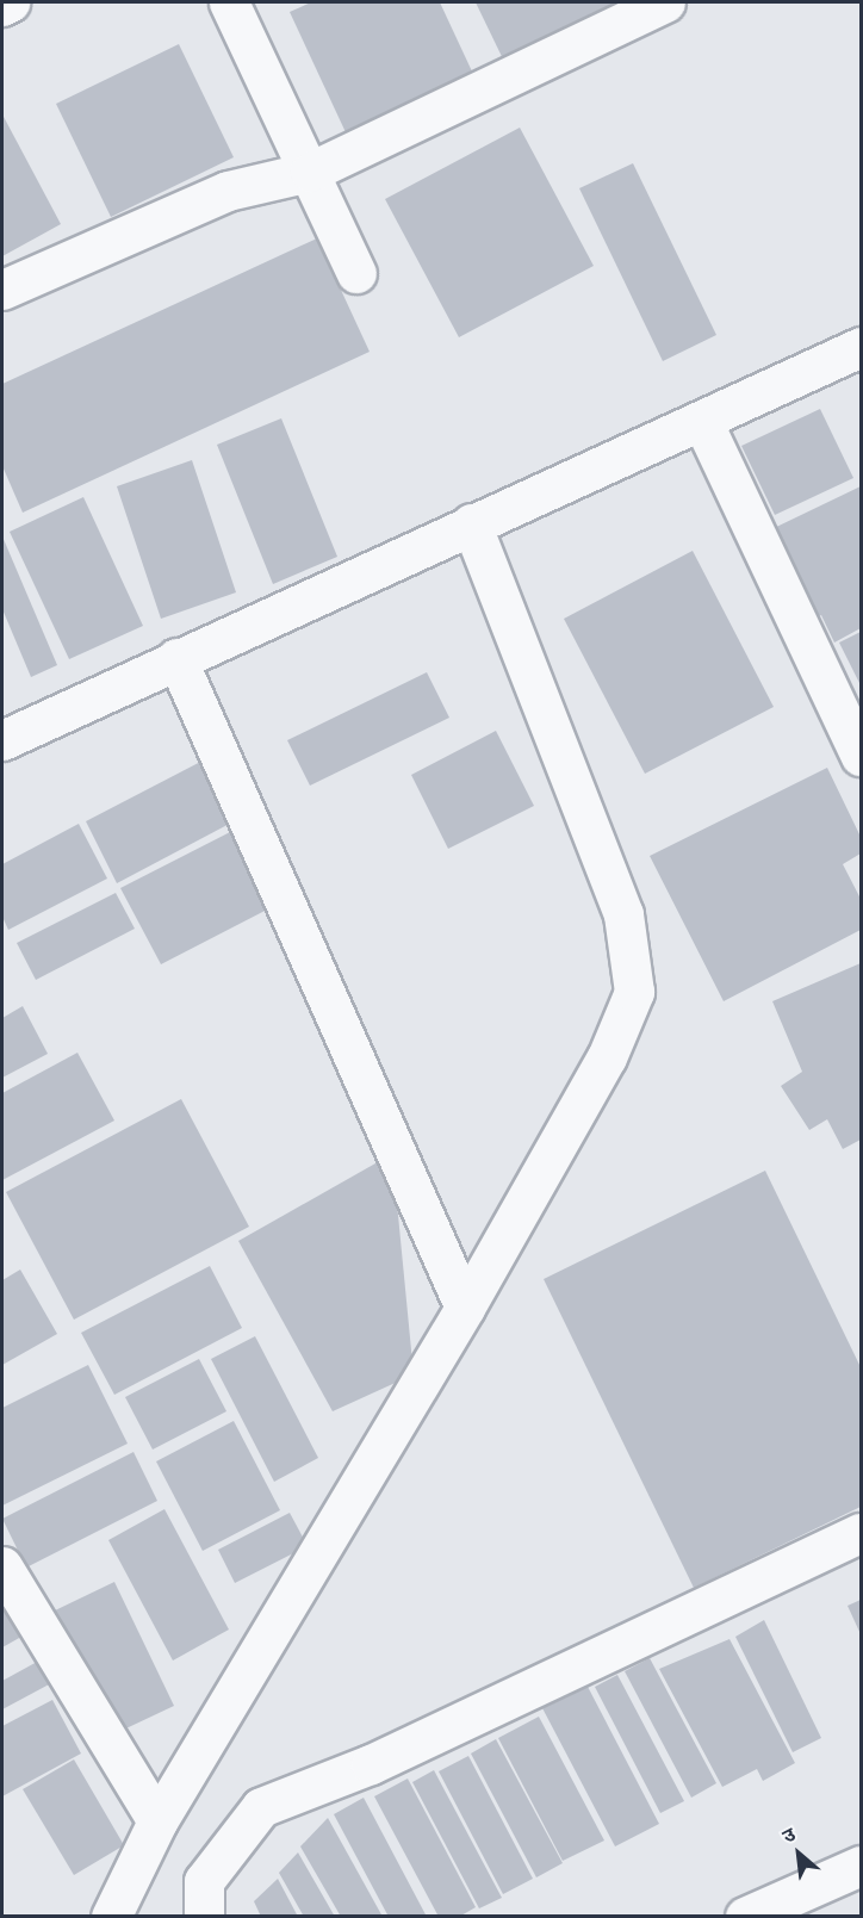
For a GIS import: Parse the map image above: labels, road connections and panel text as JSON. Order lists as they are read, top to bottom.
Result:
{
  "north": "top left"
}
